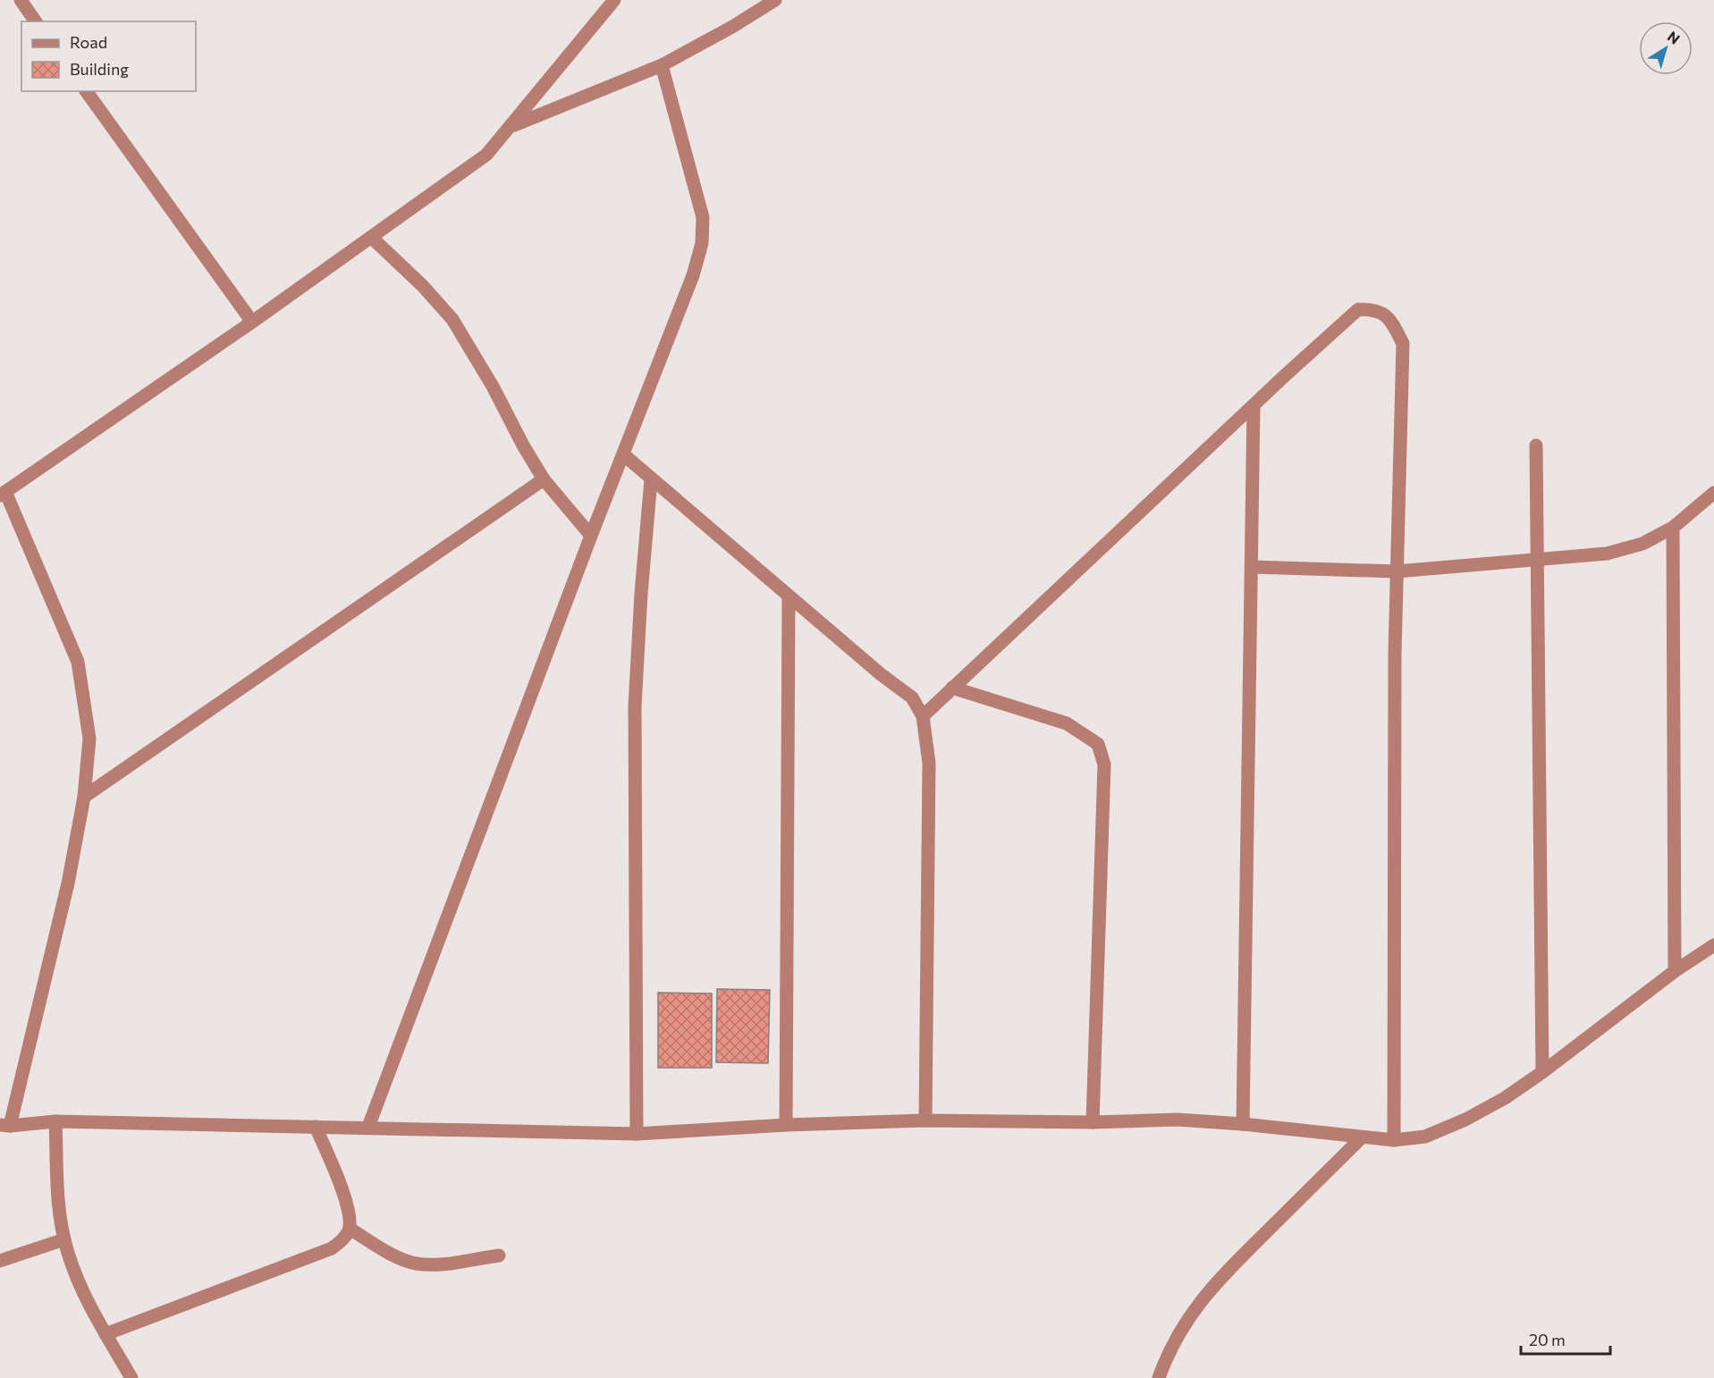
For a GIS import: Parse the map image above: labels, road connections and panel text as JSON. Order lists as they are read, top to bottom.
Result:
{
  "legend": ["Road", "Building"],
  "scale_bar": "20 m",
  "north": "top right"
}
